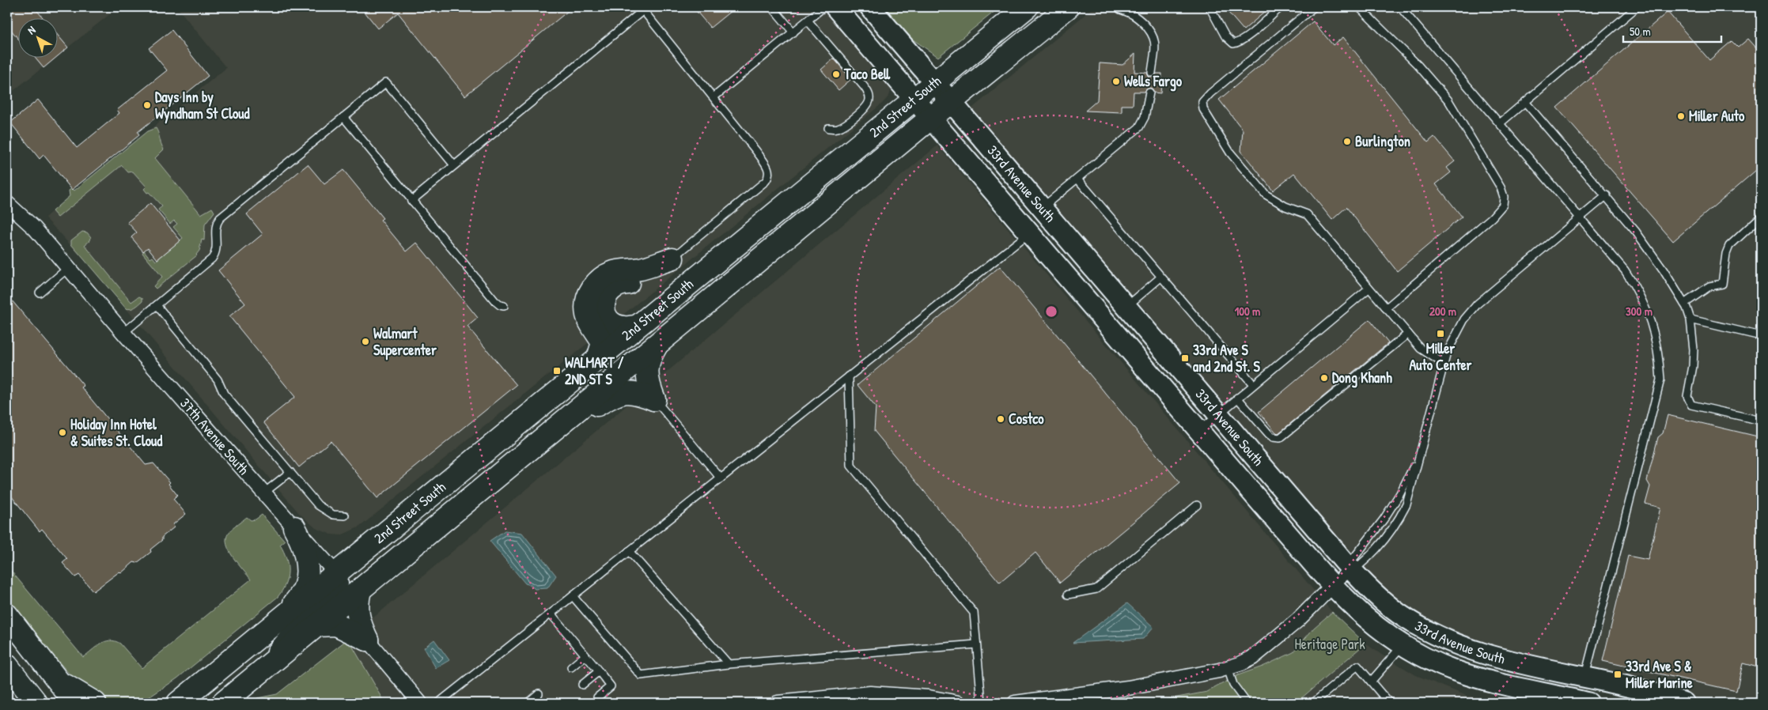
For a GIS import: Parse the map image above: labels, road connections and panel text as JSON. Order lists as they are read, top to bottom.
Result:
{
  "streets": {
    "main road": ["2nd Street South", "33rd Avenue South"],
    "street": ["37th Avenue South"]
  },
  "crossings": [
    ["2nd Street South", "33rd Avenue South"],
    ["2nd Street South", "37th Avenue South"]
  ],
  "parks": ["Heritage Park"],
  "places": {
    "other": [
      "Taco Bell",
      "Wells Fargo",
      "Days Inn by Wyndham St Cloud",
      "Miller Auto",
      "Burlington",
      "Walmart Supercenter",
      "Dong Khanh",
      "Costco",
      "Holiday Inn Hotel & Suites St. Cloud"
    ],
    "transit": [
      "Miller Auto Center",
      "33rd Ave S and 2nd St. S",
      "WALMART / 2ND ST S",
      "33rd Ave S & Miller Marine"
    ]
  },
  "scale_bar": "50 m",
  "north": "top left",
  "rings": ["100 m", "200 m", "300 m"]
}
